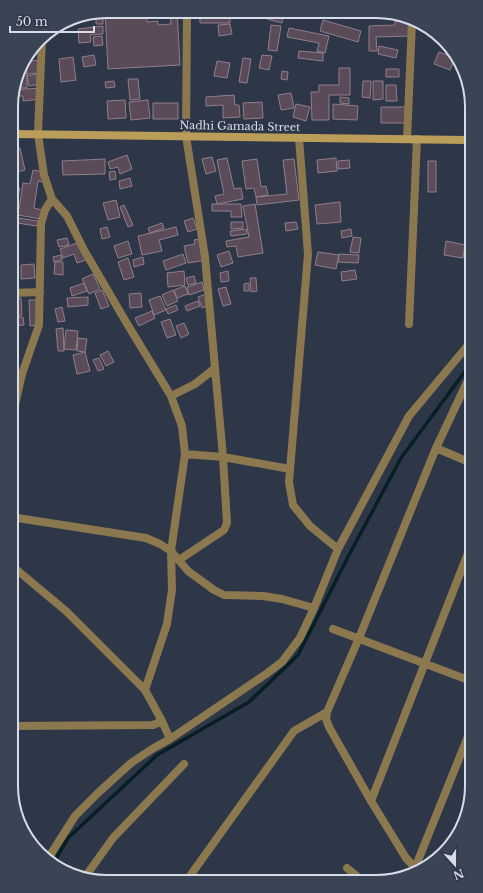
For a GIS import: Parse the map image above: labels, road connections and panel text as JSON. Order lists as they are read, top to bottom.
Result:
{
  "streets": {
    "street": ["Nadhi Gamada Street"]
  },
  "scale_bar": "50 m",
  "north": "bottom"
}
